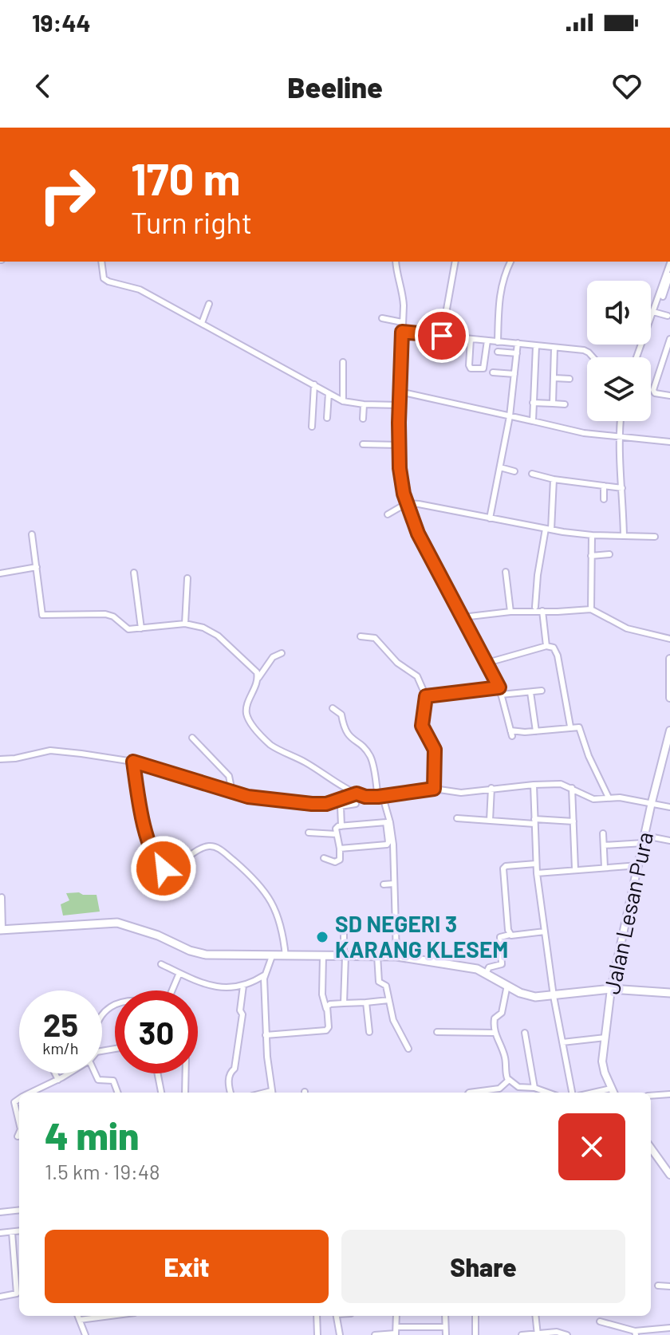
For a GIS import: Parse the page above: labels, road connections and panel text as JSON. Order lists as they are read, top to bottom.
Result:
{
  "streets": {
    "street": ["Jalan Lesan Pura"]
  },
  "places": ["SD NEGERI 3 KARANG KLESEM"],
  "page": {
    "status": "19:44",
    "header": "Beeline",
    "turn": ["170 m", "Turn right"],
    "speed": "25 km/h",
    "limit": "30",
    "heading": ["4 min", "1.5 km · 19:48"],
    "buttons": ["Exit", "Share"]
  }
}
